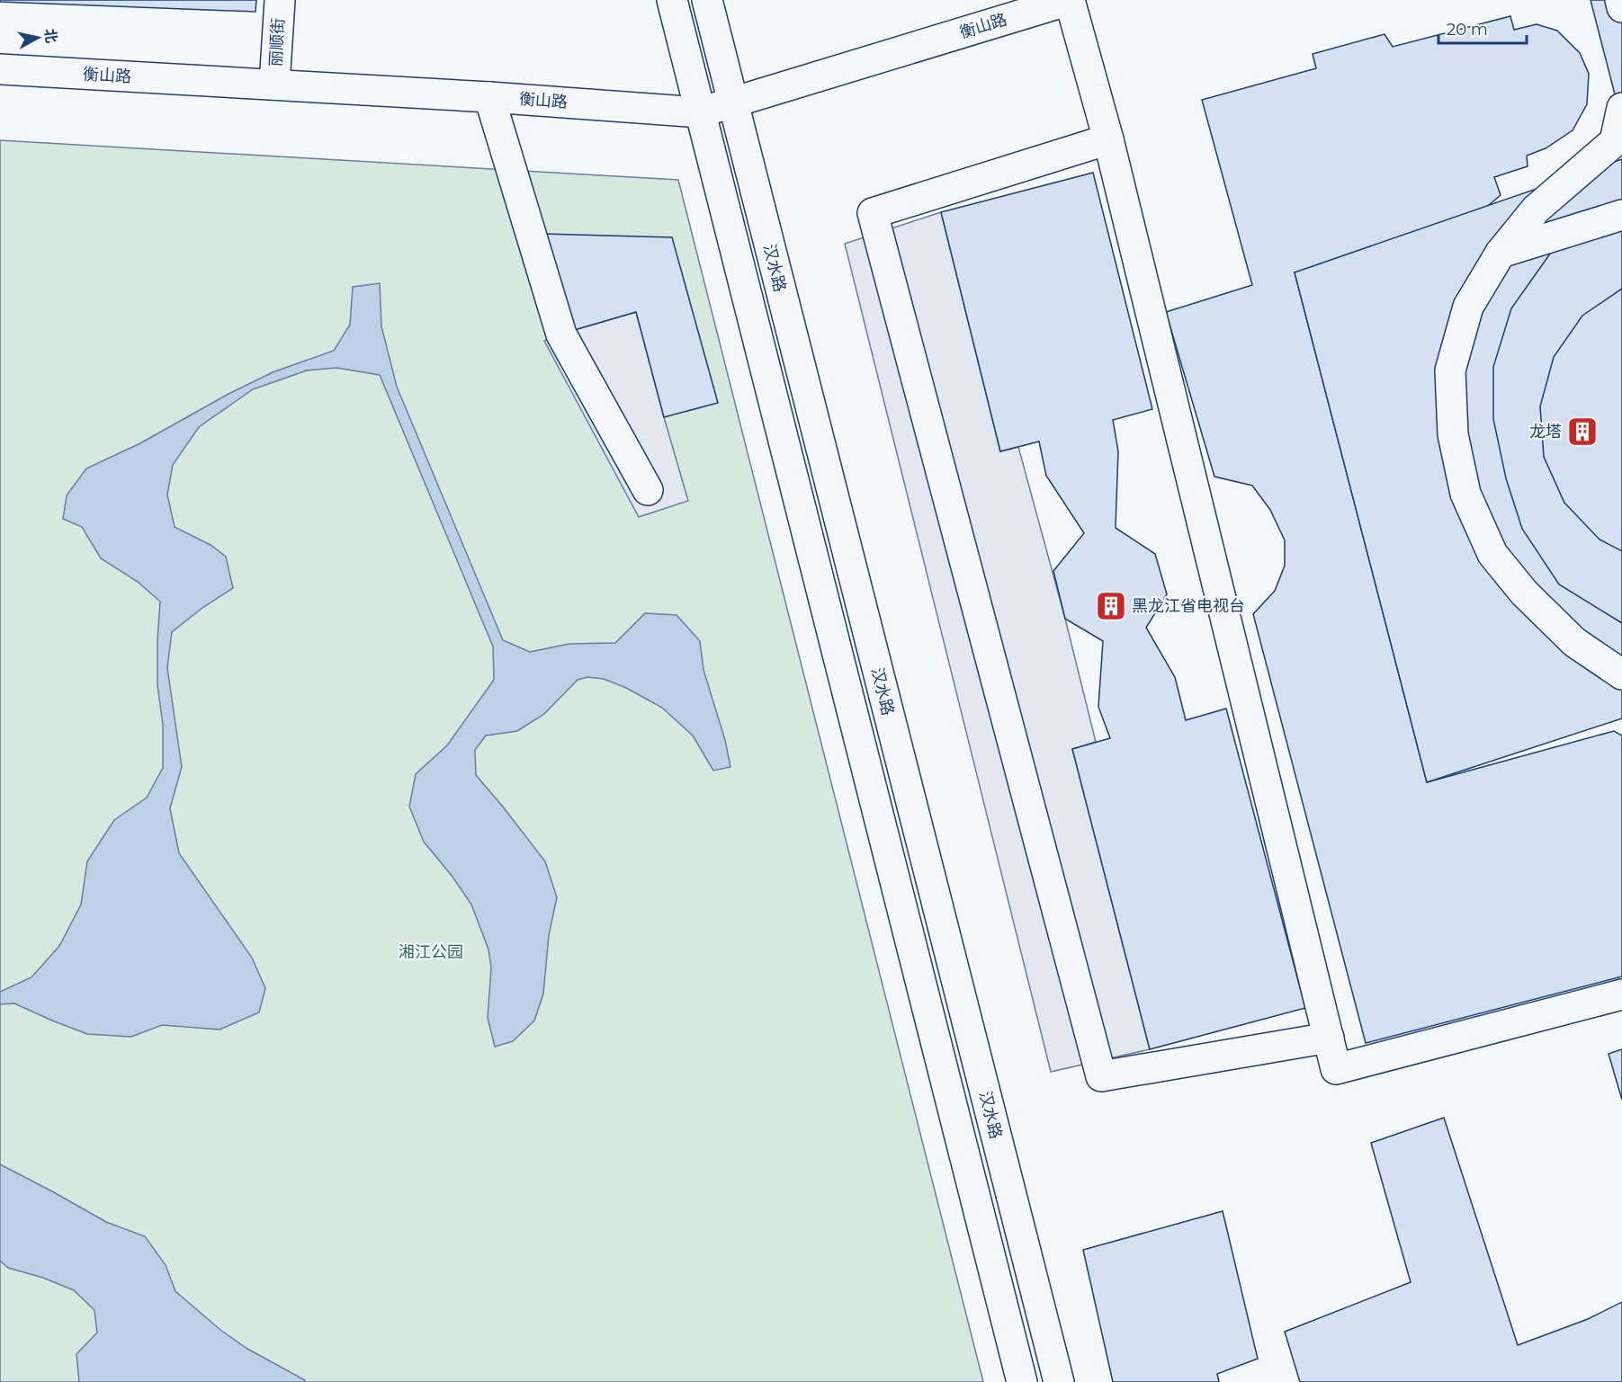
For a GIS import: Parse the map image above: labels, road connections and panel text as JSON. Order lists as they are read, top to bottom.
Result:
{
  "streets": {
    "main road": ["衡山路", "丽顺街", "汉水路"]
  },
  "crossings": [
    ["衡山路", "丽顺街"],
    ["衡山路", "汉水路"]
  ],
  "parks": ["湘江公园"],
  "places": {
    "building": ["龙塔", "黑龙江省电视台"]
  },
  "scale_bar": "20 m",
  "north": "right"
}
